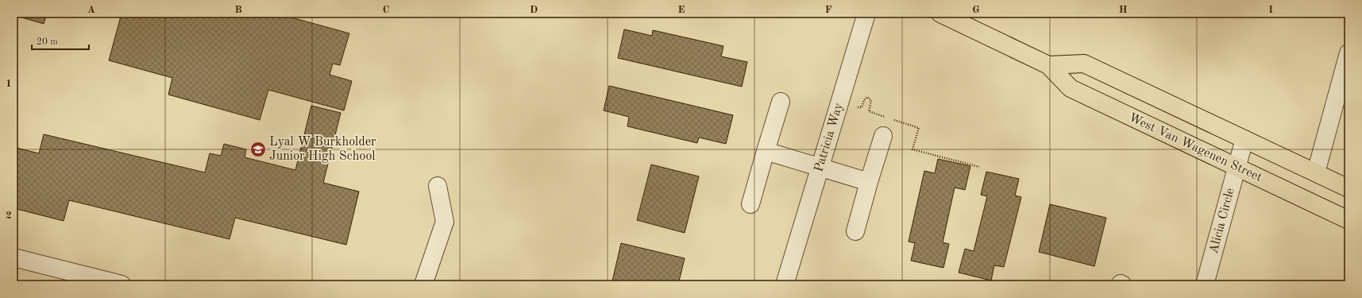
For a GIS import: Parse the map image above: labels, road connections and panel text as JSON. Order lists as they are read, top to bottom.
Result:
{
  "streets": {
    "main road": ["West Van Wagenen Street"],
    "street": ["Patricia Way", "Alicia Circle"]
  },
  "crossings": [
    ["West Van Wagenen Street", "Alicia Circle"]
  ],
  "places": {
    "school or university": ["Lyal W Burkholder Junior High School"]
  },
  "scale_bar": "20 m",
  "grid": {
    "columns": [
      "A",
      "B",
      "C",
      "D",
      "E",
      "F",
      "G",
      "H",
      "I"
    ],
    "rows": ["1", "2"]
  }
}
